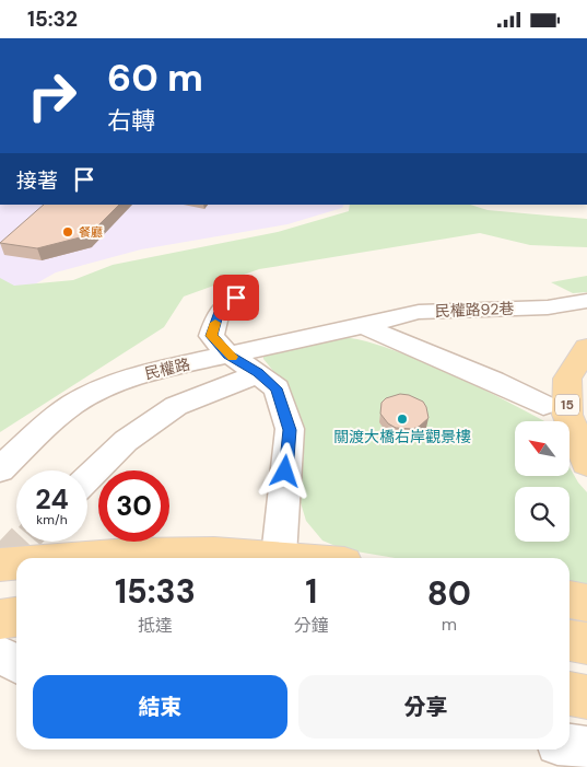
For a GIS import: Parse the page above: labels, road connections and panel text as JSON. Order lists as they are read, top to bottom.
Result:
{
  "streets": {
    "main road": ["15"],
    "street": ["民權路92巷", "民權路"]
  },
  "crossings": [
    ["民權路92巷", "民權路"]
  ],
  "places": ["餐廳", "關渡大橋右岸觀景樓"],
  "north": "top left",
  "page": {
    "status": "15:32",
    "turn": ["60 m", "右轉"],
    "then": "接著",
    "speed": "24 km/h",
    "limit": "30",
    "eta": [
      "15:33",
      "抵達",
      "1",
      "分鐘",
      "80",
      "m"
    ],
    "buttons": ["結束", "分享"]
  }
}
